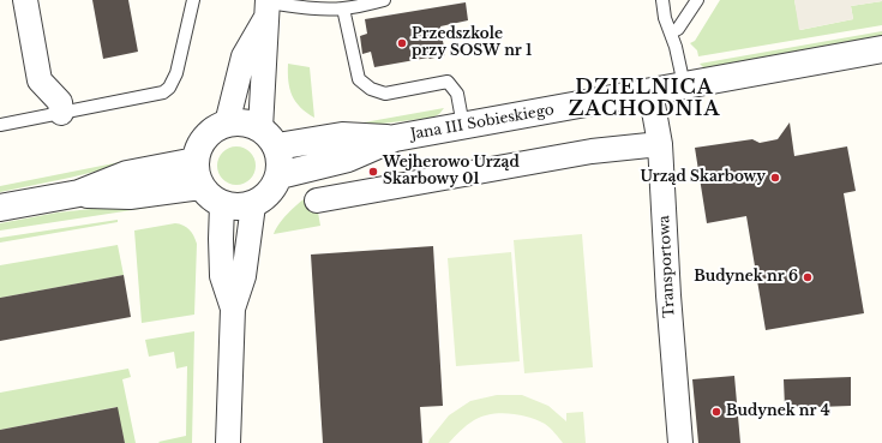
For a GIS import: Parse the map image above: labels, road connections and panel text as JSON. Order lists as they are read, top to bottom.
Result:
{
  "streets": {
    "street": ["Jana III Sobieskiego", "Transportowa"]
  },
  "crossings": [
    ["Jana III Sobieskiego", "Transportowa"]
  ],
  "districts": ["DZIELNICA ZACHODNIA"],
  "places": [
    "Przedszkole przy SOSW nr 1",
    "Wejherowo Urząd Skarbowy 01",
    "Urząd Skarbowy",
    "Budynek nr 6",
    "Budynek nr 4"
  ]
}
